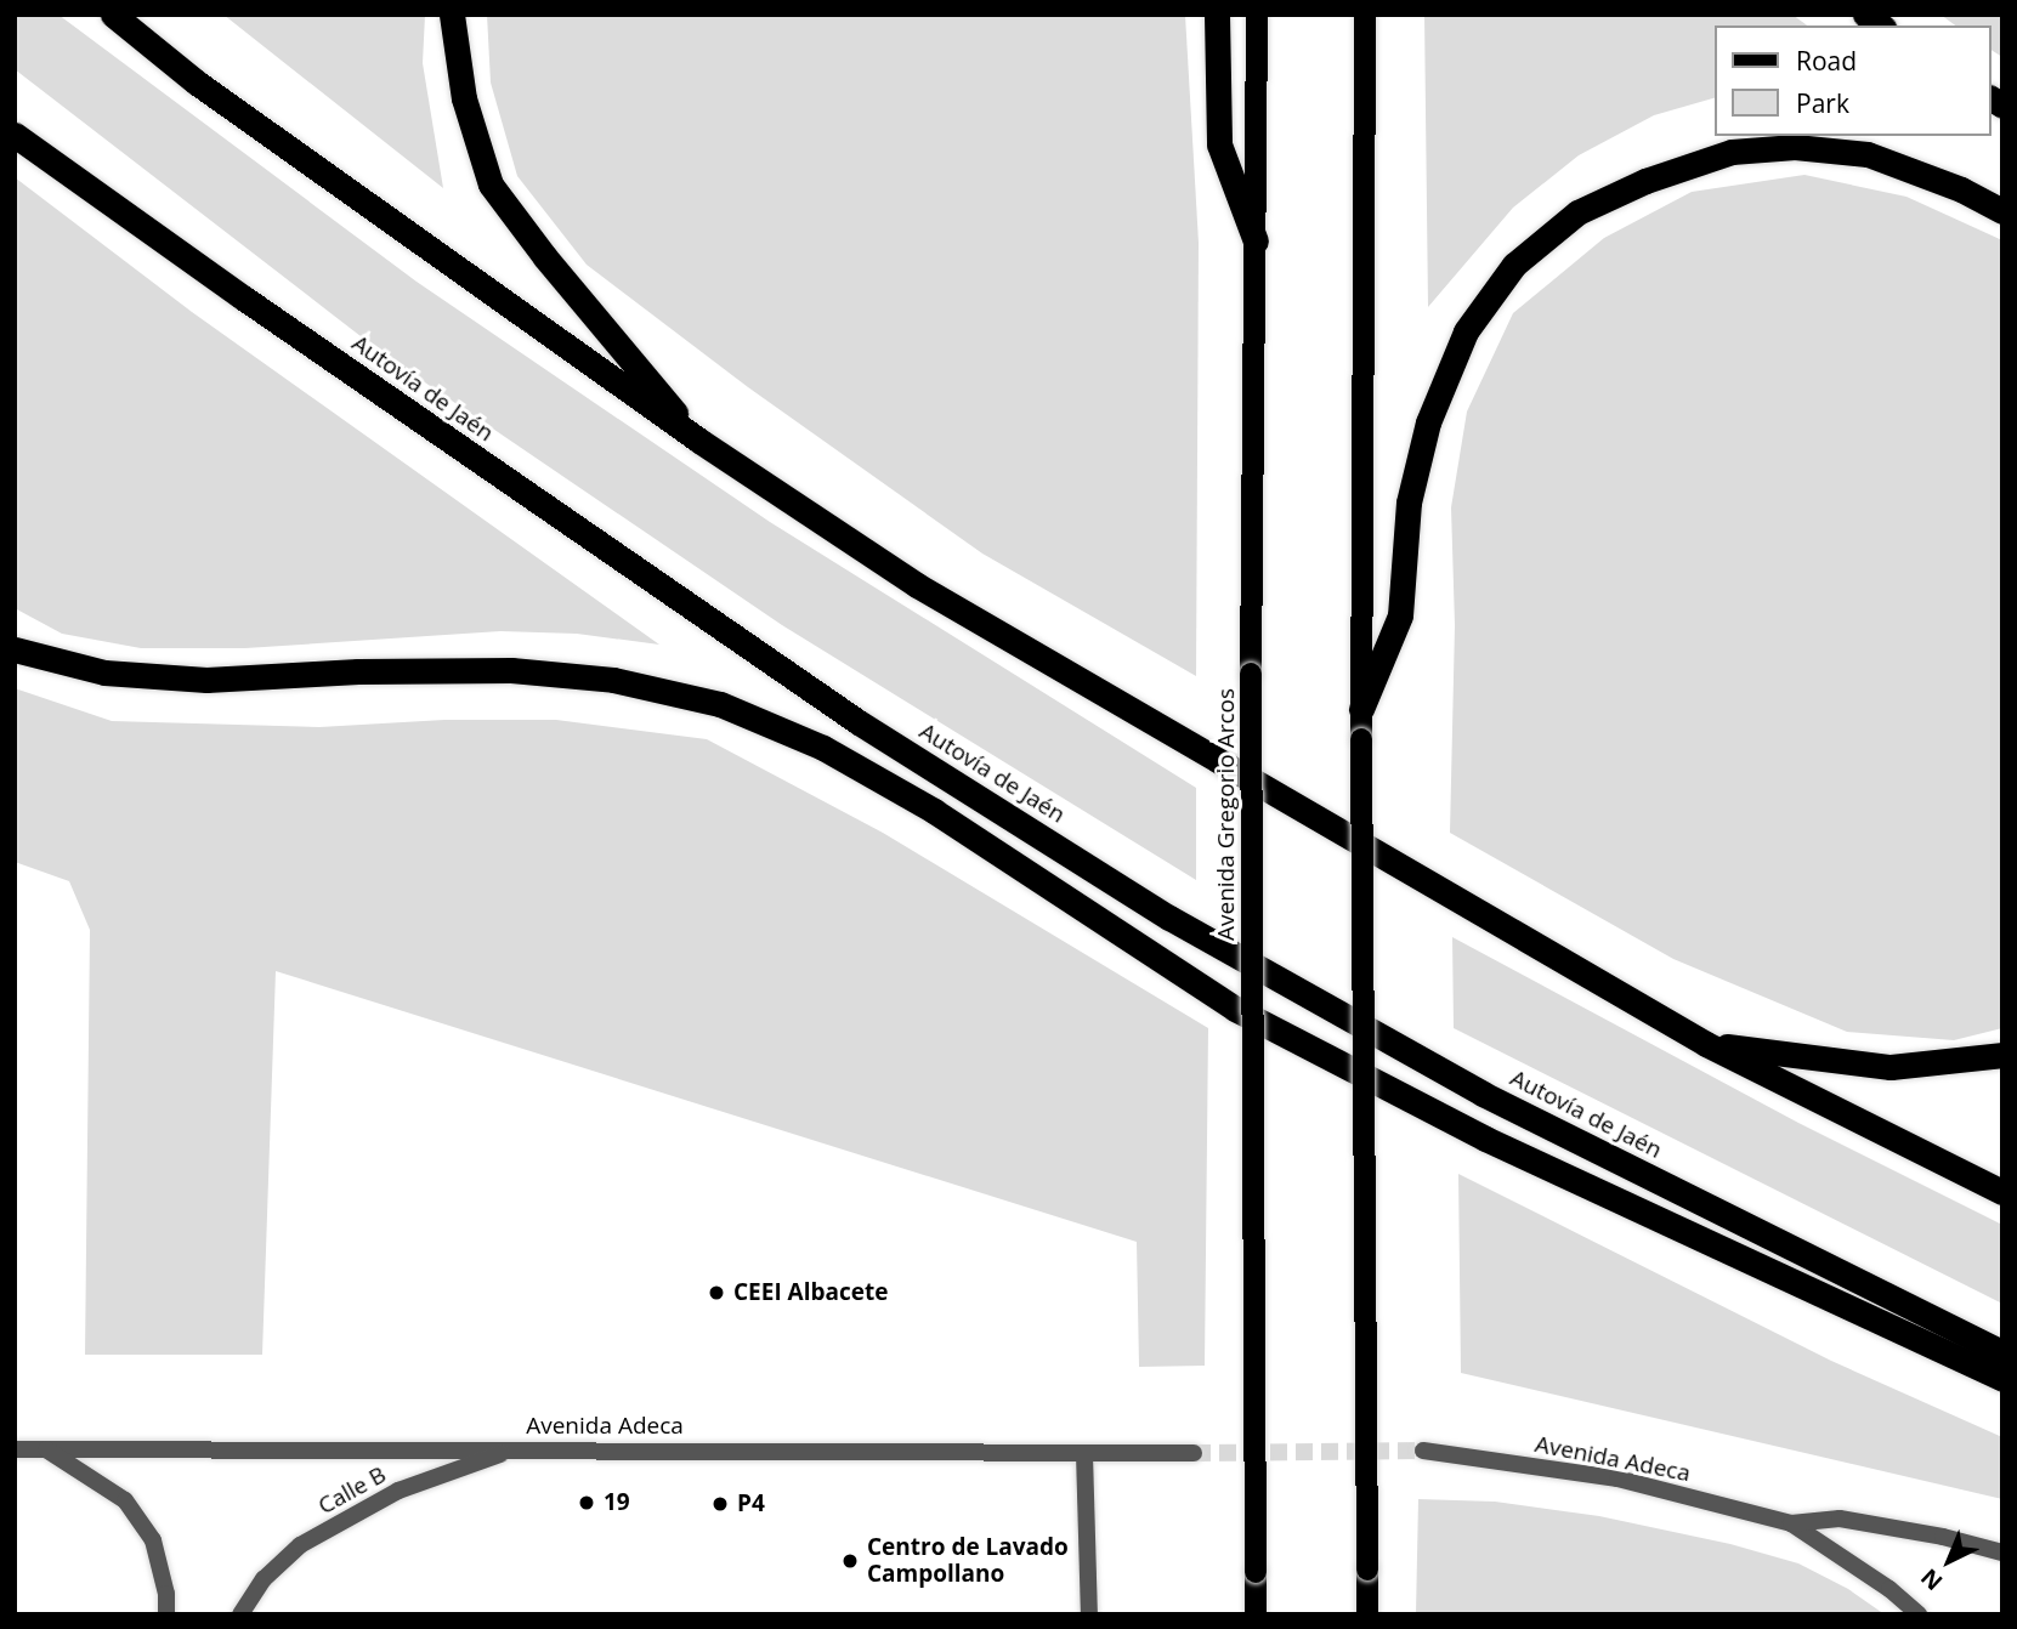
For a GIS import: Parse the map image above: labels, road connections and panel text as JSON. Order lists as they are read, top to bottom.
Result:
{
  "streets": {
    "highway": ["Autovía de Jaén"],
    "main road": ["Avenida Gregorio Arcos"],
    "street": ["Avenida Adeca", "Calle B"]
  },
  "crossings": [
    ["Avenida Adeca", "Calle B"]
  ],
  "places": [
    "CEEI Albacete",
    "19",
    "P4",
    "Centro de Lavado Campollano"
  ],
  "legend": ["Road", "Park"],
  "north": "bottom left"
}
